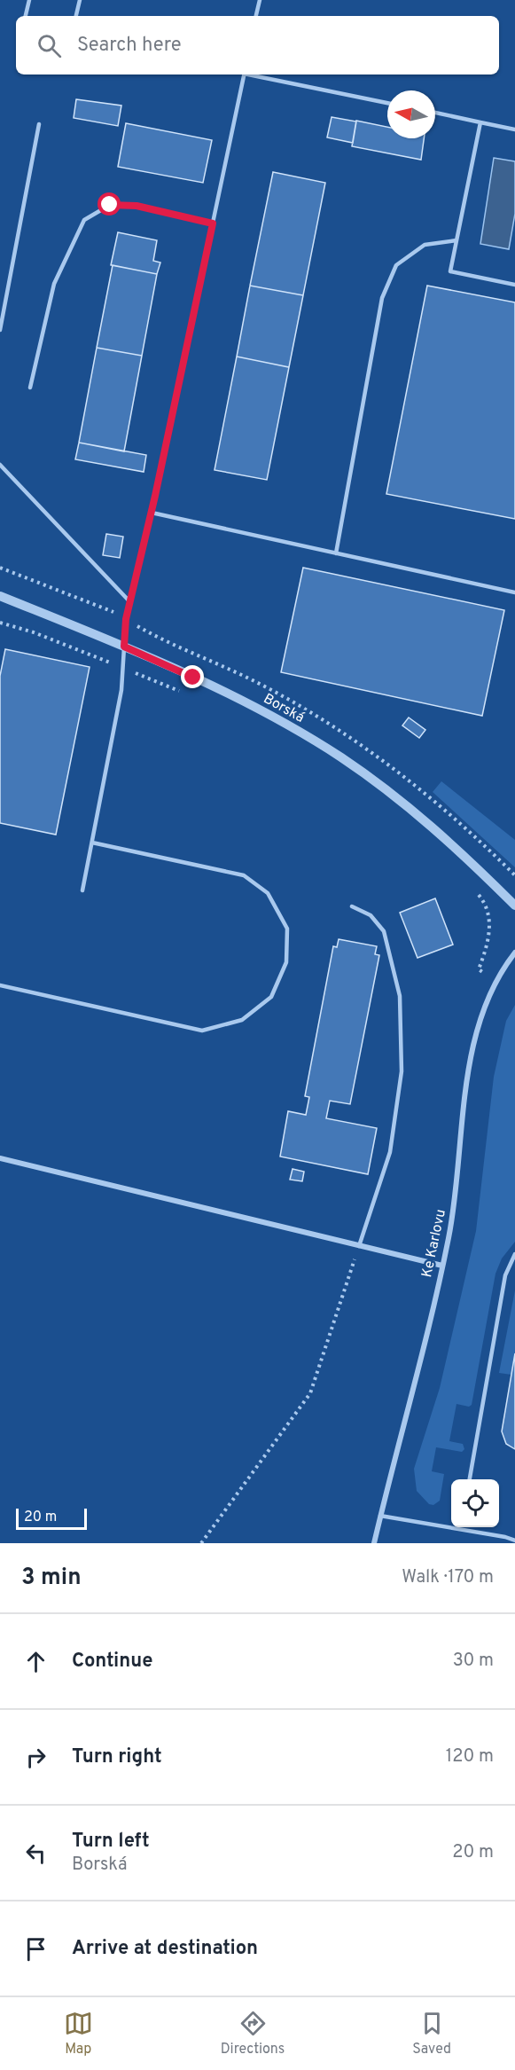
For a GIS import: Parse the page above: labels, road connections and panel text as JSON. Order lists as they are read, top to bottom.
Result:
{
  "streets": {
    "street": ["Borská", "Ke Karlovu"]
  },
  "scale_bar": "20 m",
  "north": "left",
  "page": {
    "search": "Search here",
    "scale": "20 m",
    "heading": ["3 min", "Walk · 170 m"],
    "list": [
      ["Continue", "30 m"],
      ["Turn right", "120 m"],
      ["Turn left", "Borská", "20 m"],
      "Arrive at destination"
    ],
    "nav": ["Map", "Directions", "Saved"]
  }
}
